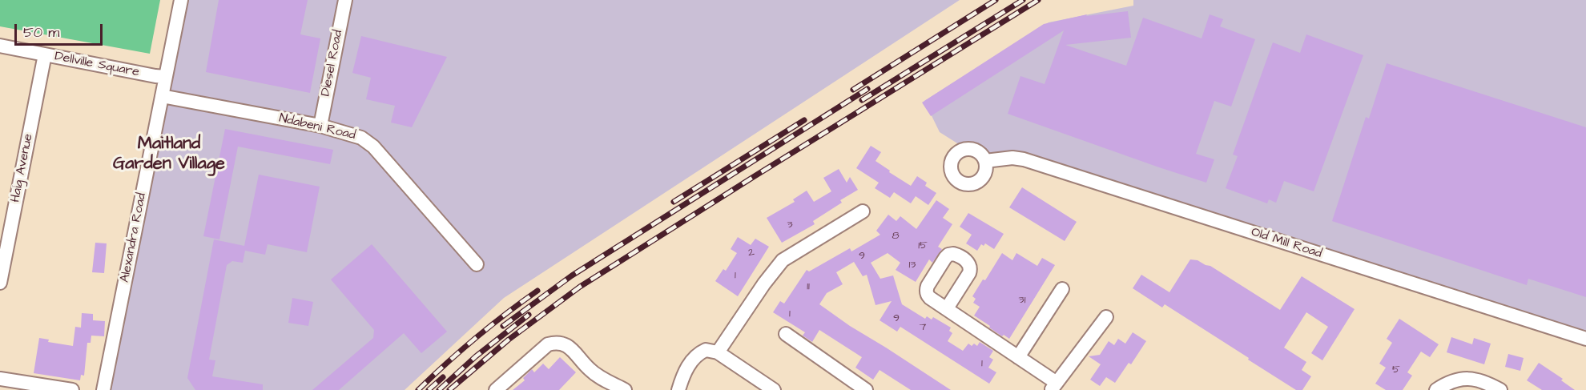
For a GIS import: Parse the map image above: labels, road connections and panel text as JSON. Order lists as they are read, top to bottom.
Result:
{
  "streets": {
    "street": [
      "Diesel Road",
      "Dellville Square",
      "Ndabeni Road",
      "Haig Avenue",
      "Alexandra Road",
      "Old Mill Road"
    ]
  },
  "crossings": [
    ["Diesel Road", "Ndabeni Road"],
    ["Dellville Square", "Haig Avenue"],
    ["Dellville Square", "Alexandra Road"],
    ["Ndabeni Road", "Alexandra Road"]
  ],
  "districts": ["Maitland Garden Village"],
  "house_numbers": [
    "3",
    "8",
    "15",
    "2",
    "9",
    "13",
    "1",
    "11",
    "31",
    "1",
    "9",
    "7",
    "1",
    "5"
  ],
  "scale_bar": "50 m"
}
